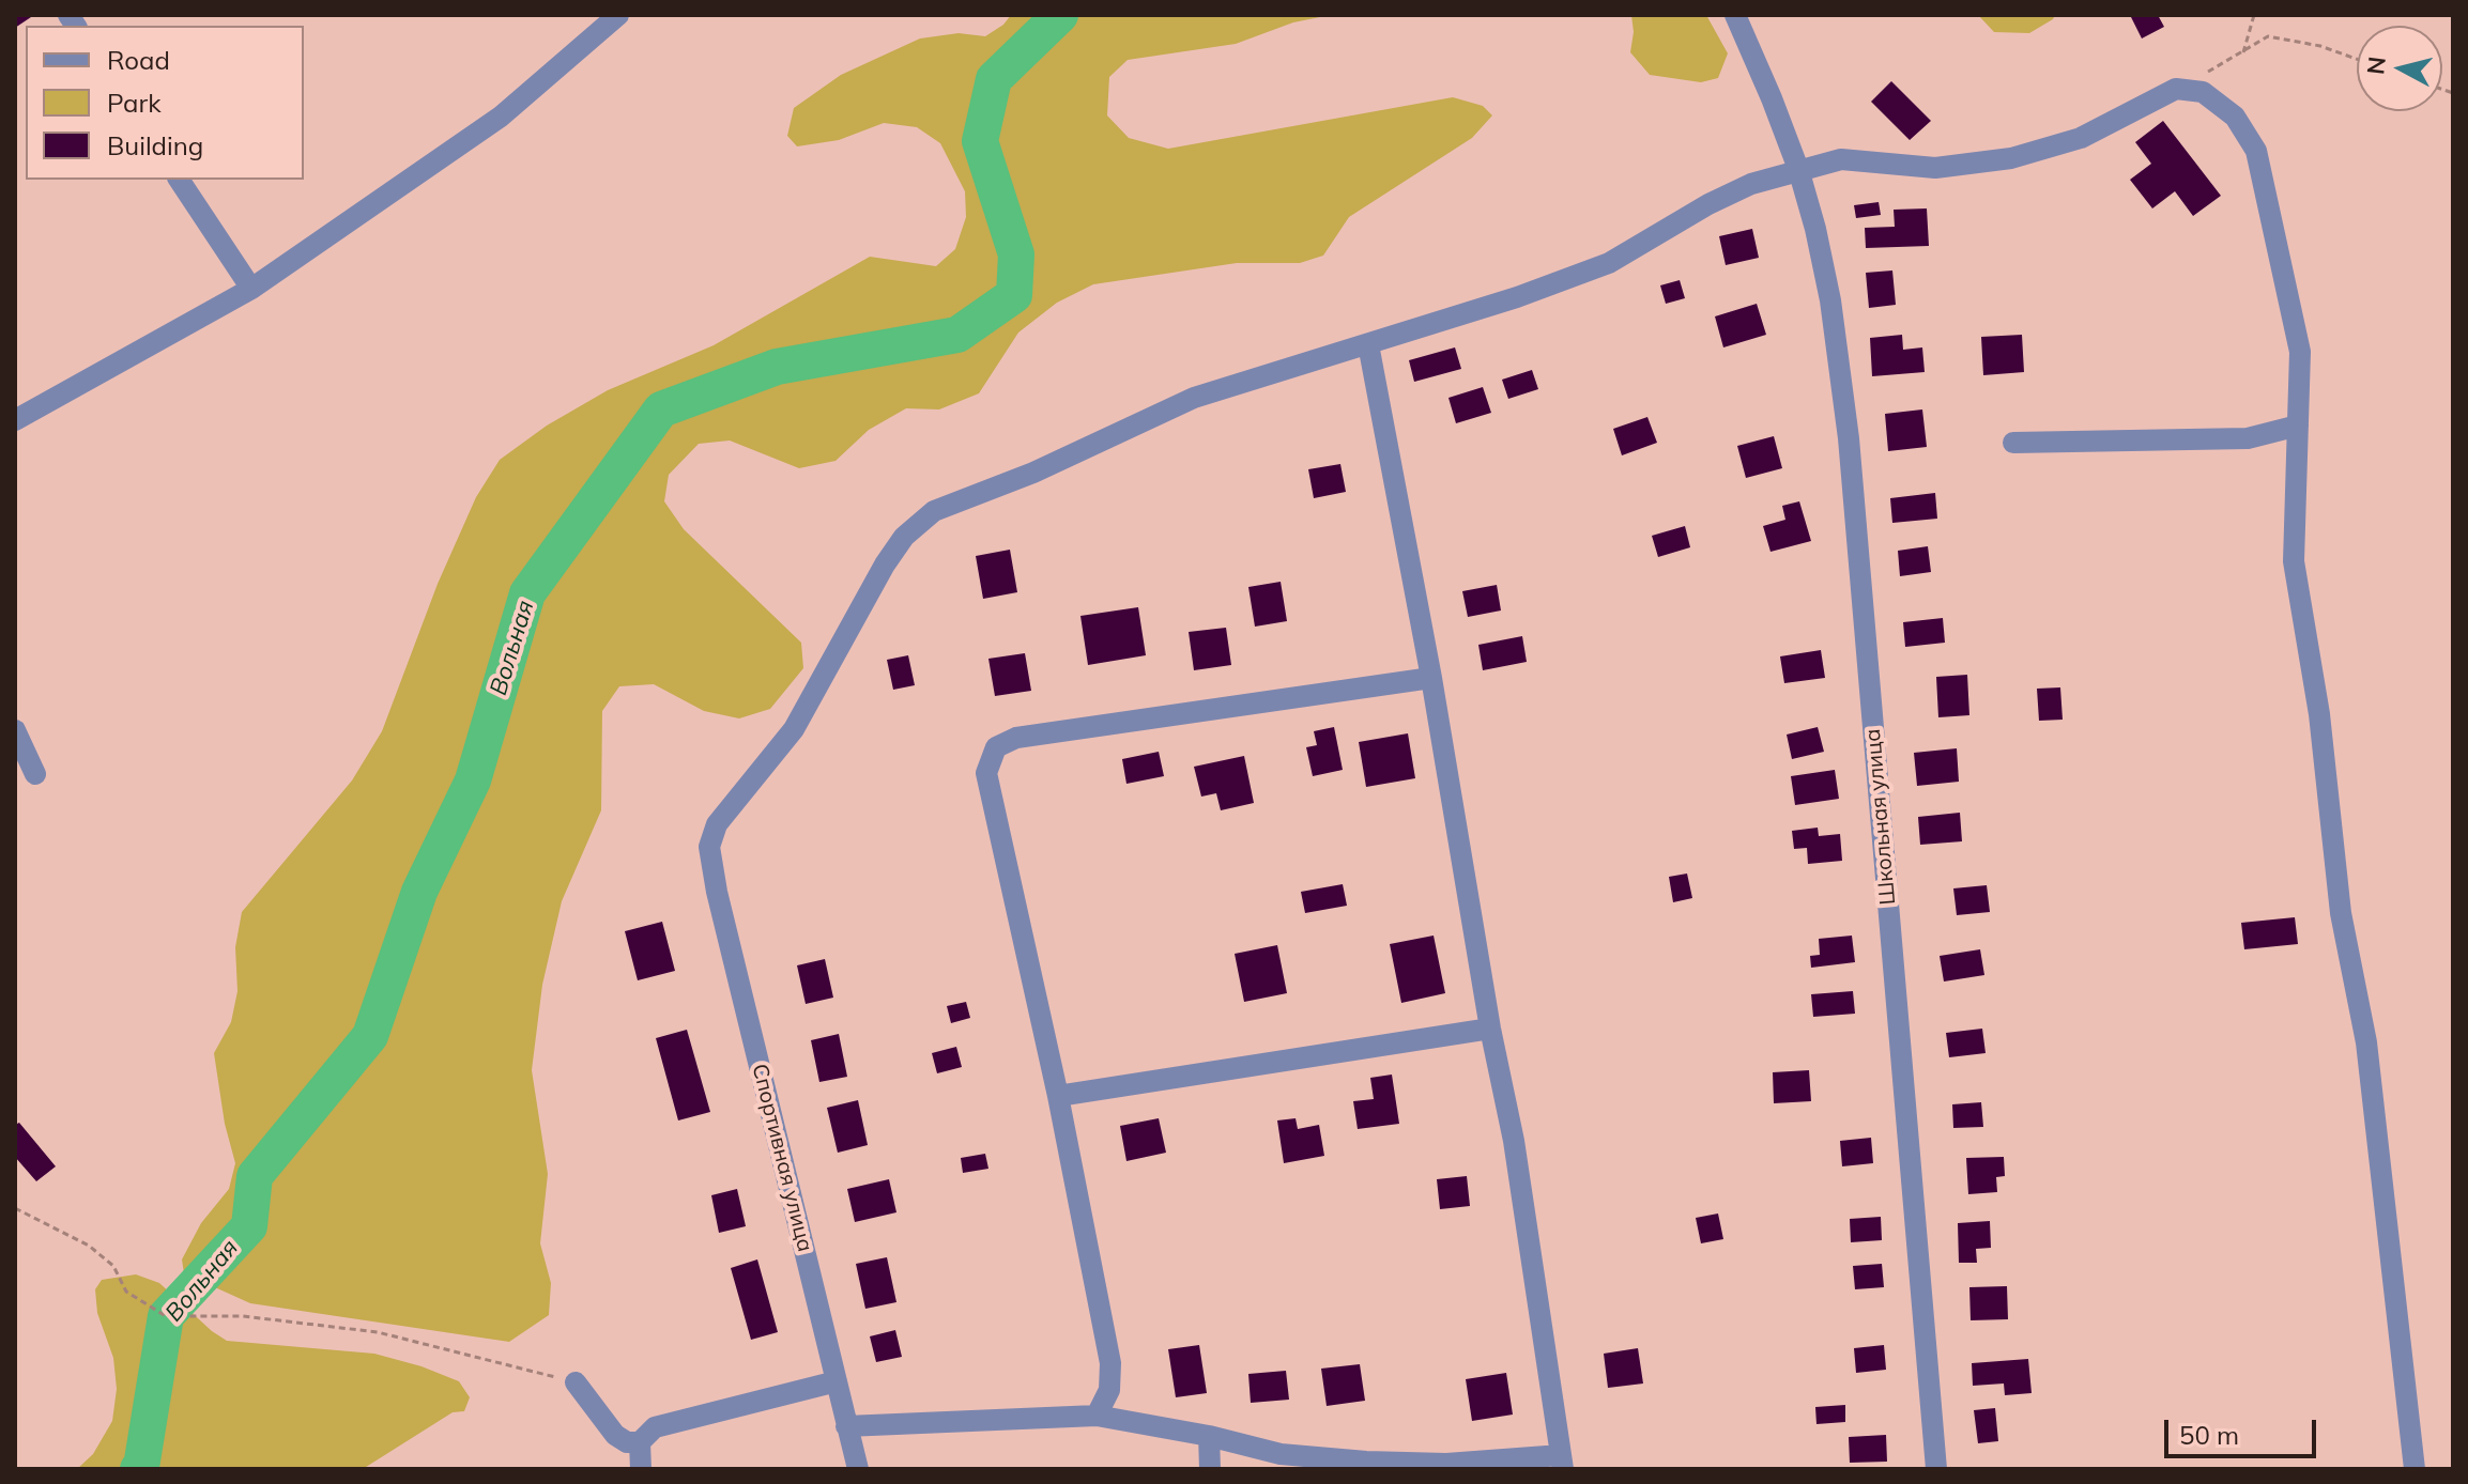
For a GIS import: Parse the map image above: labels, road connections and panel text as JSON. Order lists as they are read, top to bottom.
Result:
{
  "streets": {
    "street": ["Школьная улица", "Спортивная улица"]
  },
  "water": ["Вольная"],
  "legend": ["Road", "Park", "Building"],
  "scale_bar": "50 m",
  "north": "left"
}
